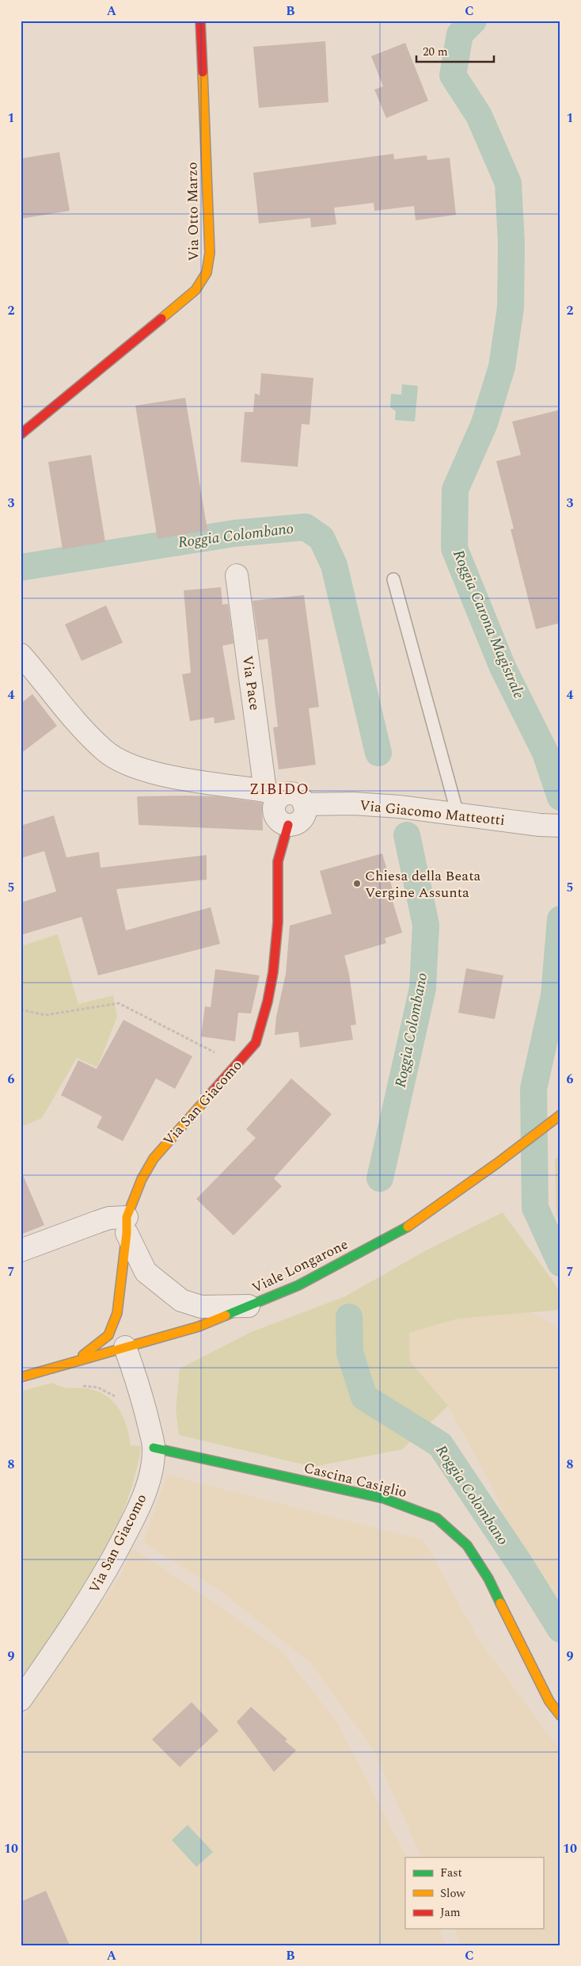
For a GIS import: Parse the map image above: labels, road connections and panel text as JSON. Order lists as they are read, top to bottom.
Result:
{
  "streets": {
    "street": [
      "Via Otto Marzo",
      "Via Pace",
      "Via Giacomo Matteotti",
      "Via San Giacomo",
      "Viale Longarone",
      "Cascina Casiglio"
    ]
  },
  "crossings": [
    ["Via Pace", "Via Giacomo Matteotti"],
    ["Via Pace", "Via San Giacomo"],
    ["Via Giacomo Matteotti", "Via San Giacomo"],
    ["Via San Giacomo", "Viale Longarone"],
    ["Via San Giacomo", "Cascina Casiglio"]
  ],
  "districts": ["ZIBIDO"],
  "water": ["Roggia Colombano", "Roggia Carona Magistrale"],
  "places": ["Chiesa della Beata Vergine Assunta"],
  "legend": ["Fast", "Slow", "Jam"],
  "scale_bar": "20 m",
  "grid": {
    "columns": ["A", "B", "C"],
    "rows": [
      "1",
      "2",
      "3",
      "4",
      "5",
      "6",
      "7",
      "8",
      "9",
      "10"
    ]
  }
}
